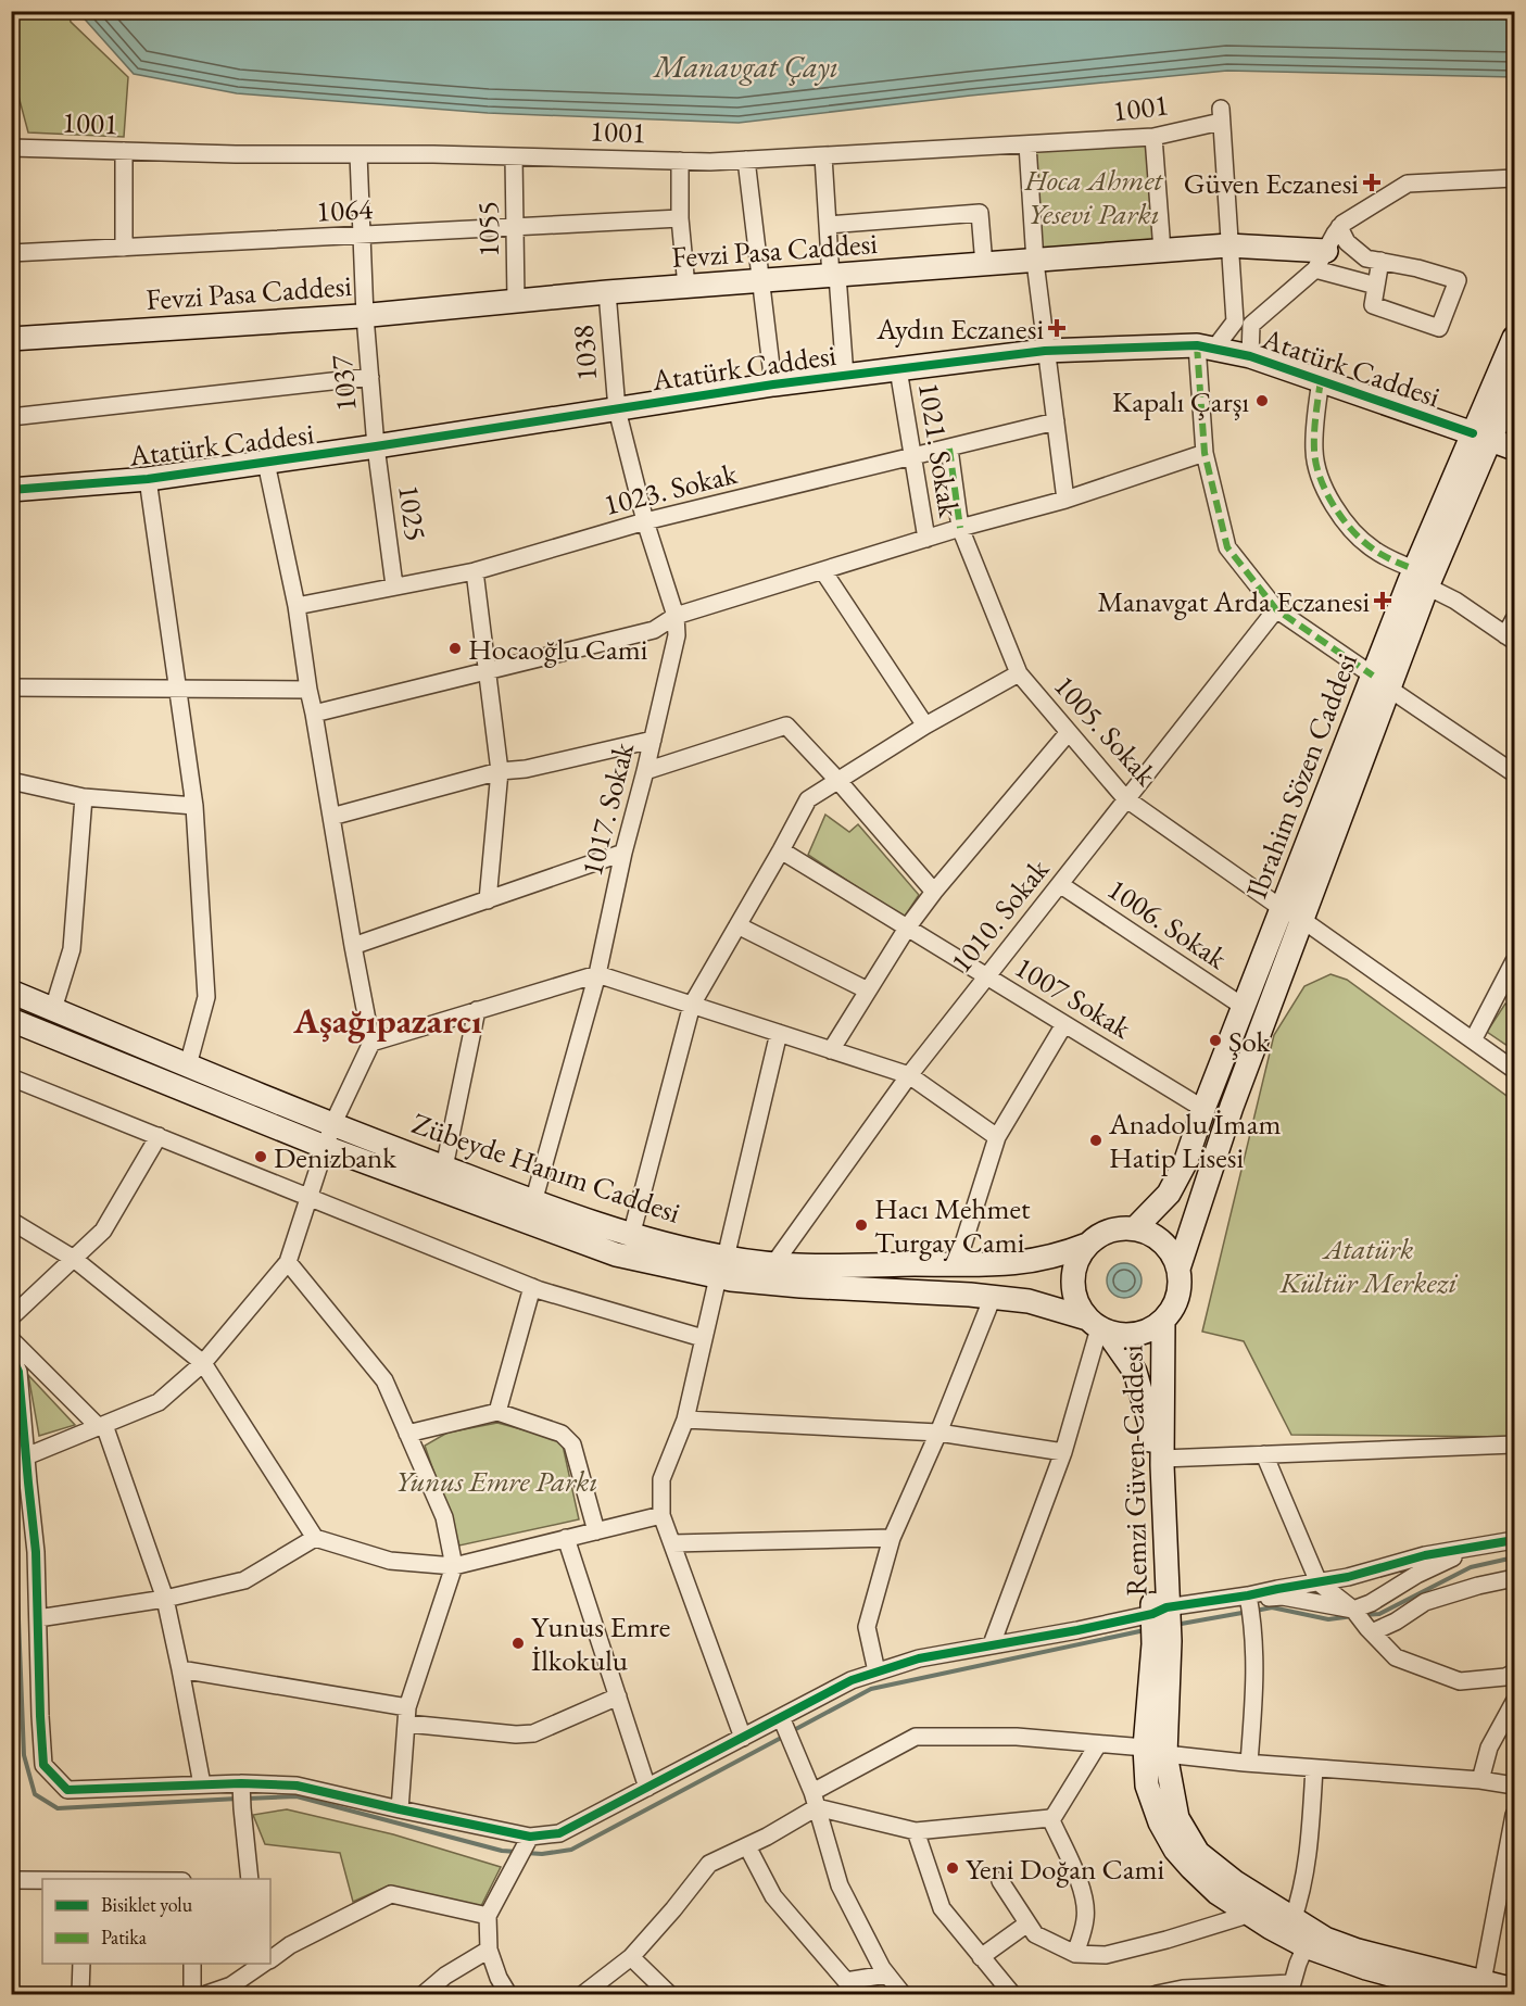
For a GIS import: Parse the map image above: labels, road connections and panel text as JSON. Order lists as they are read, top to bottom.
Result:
{
  "streets": {
    "main road": [
      "Fevzi Pasa Caddesi",
      "Atatürk Caddesi",
      "Ibrahim Sözen Caddesi",
      "Zübeyde Hanım Caddesi",
      "Remzi Güven Caddesi"
    ],
    "street": [
      "1001",
      "1064",
      "1055",
      "1038",
      "1037",
      "1021. Sokak",
      "1023. Sokak",
      "1025",
      "1005. Sokak",
      "1017. Sokak",
      "1010. Sokak",
      "1006. Sokak",
      "1007 Sokak"
    ]
  },
  "crossings": [
    ["1001", "1055"],
    ["1001", "Fevzi Pasa Caddesi"],
    ["1001", "1037"],
    ["1064", "1055"],
    ["1064", "1037"],
    ["1055", "Fevzi Pasa Caddesi"],
    ["Fevzi Pasa Caddesi", "1038"],
    ["Fevzi Pasa Caddesi", "1037"],
    ["1038", "Atatürk Caddesi"],
    ["1038", "1017. Sokak"],
    ["Atatürk Caddesi", "1037"],
    ["Atatürk Caddesi", "1021. Sokak"],
    ["Atatürk Caddesi", "1025"],
    ["Atatürk Caddesi", "Ibrahim Sözen Caddesi"],
    ["Atatürk Caddesi", "1017. Sokak"],
    ["1037", "1025"],
    ["1021. Sokak", "1023. Sokak"],
    ["1023. Sokak", "1025"],
    ["1023. Sokak", "1005. Sokak"],
    ["1023. Sokak", "1017. Sokak"],
    ["1005. Sokak", "Ibrahim Sözen Caddesi"],
    ["1005. Sokak", "1010. Sokak"],
    ["Ibrahim Sözen Caddesi", "1006. Sokak"],
    ["Ibrahim Sözen Caddesi", "1007 Sokak"],
    ["Ibrahim Sözen Caddesi", "Zübeyde Hanım Caddesi"],
    ["Ibrahim Sözen Caddesi", "Remzi Güven Caddesi"],
    ["1017. Sokak", "Zübeyde Hanım Caddesi"],
    ["1010. Sokak", "1006. Sokak"],
    ["1010. Sokak", "1007 Sokak"],
    ["1010. Sokak", "Zübeyde Hanım Caddesi"],
    ["Zübeyde Hanım Caddesi", "Remzi Güven Caddesi"]
  ],
  "districts": ["Aşağıpazarcı"],
  "water": ["Manavgat Çayı"],
  "parks": ["Hoca Ahmet Yesevi Parkı", "Atatürk Kültür Merkezi", "Yunus Emre Parkı"],
  "places": {
    "health": ["Güven Eczanesi", "Aydın Eczanesi", "Manavgat Arda Eczanesi"],
    "other": [
      "Kapalı Çarşı",
      "Hocaoğlu Cami",
      "Şok",
      "Anadolu İmam Hatip Lisesi",
      "Denizbank",
      "Hacı Mehmet Turgay Cami",
      "Yunus Emre İlkokulu",
      "Yeni Doğan Cami"
    ]
  },
  "legend": ["Bisiklet yolu", "Patika"]
}
